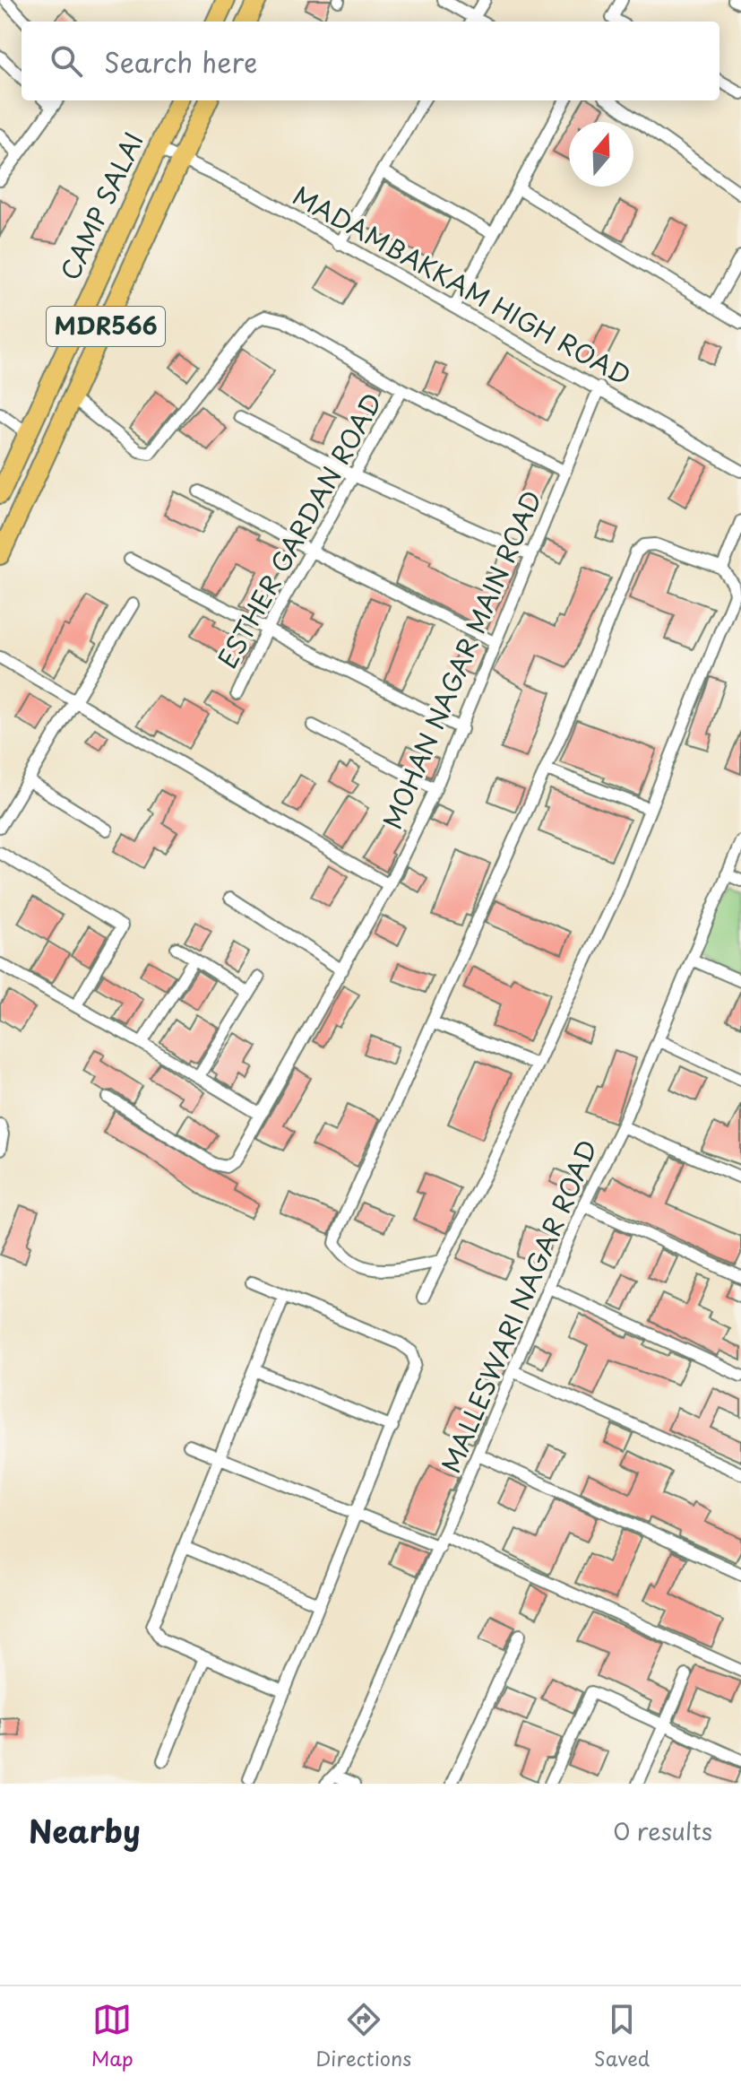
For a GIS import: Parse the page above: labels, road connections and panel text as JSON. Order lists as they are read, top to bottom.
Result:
{
  "streets": {
    "main road": ["CAMP SALAI", "MDR566"],
    "street": [
      "MADAMBAKKAM HIGH ROAD",
      "ESTHER GARDAN ROAD",
      "MOHAN NAGAR MAIN ROAD",
      "MALLESWARI NAGAR ROAD"
    ]
  },
  "crossings": [
    ["CAMP SALAI", "MADAMBAKKAM HIGH ROAD"],
    ["MADAMBAKKAM HIGH ROAD", "MOHAN NAGAR MAIN ROAD"]
  ],
  "north": "top",
  "page": {
    "search": "Search here",
    "heading": ["Nearby", "0 results"],
    "nav": ["Map", "Directions", "Saved"]
  }
}
